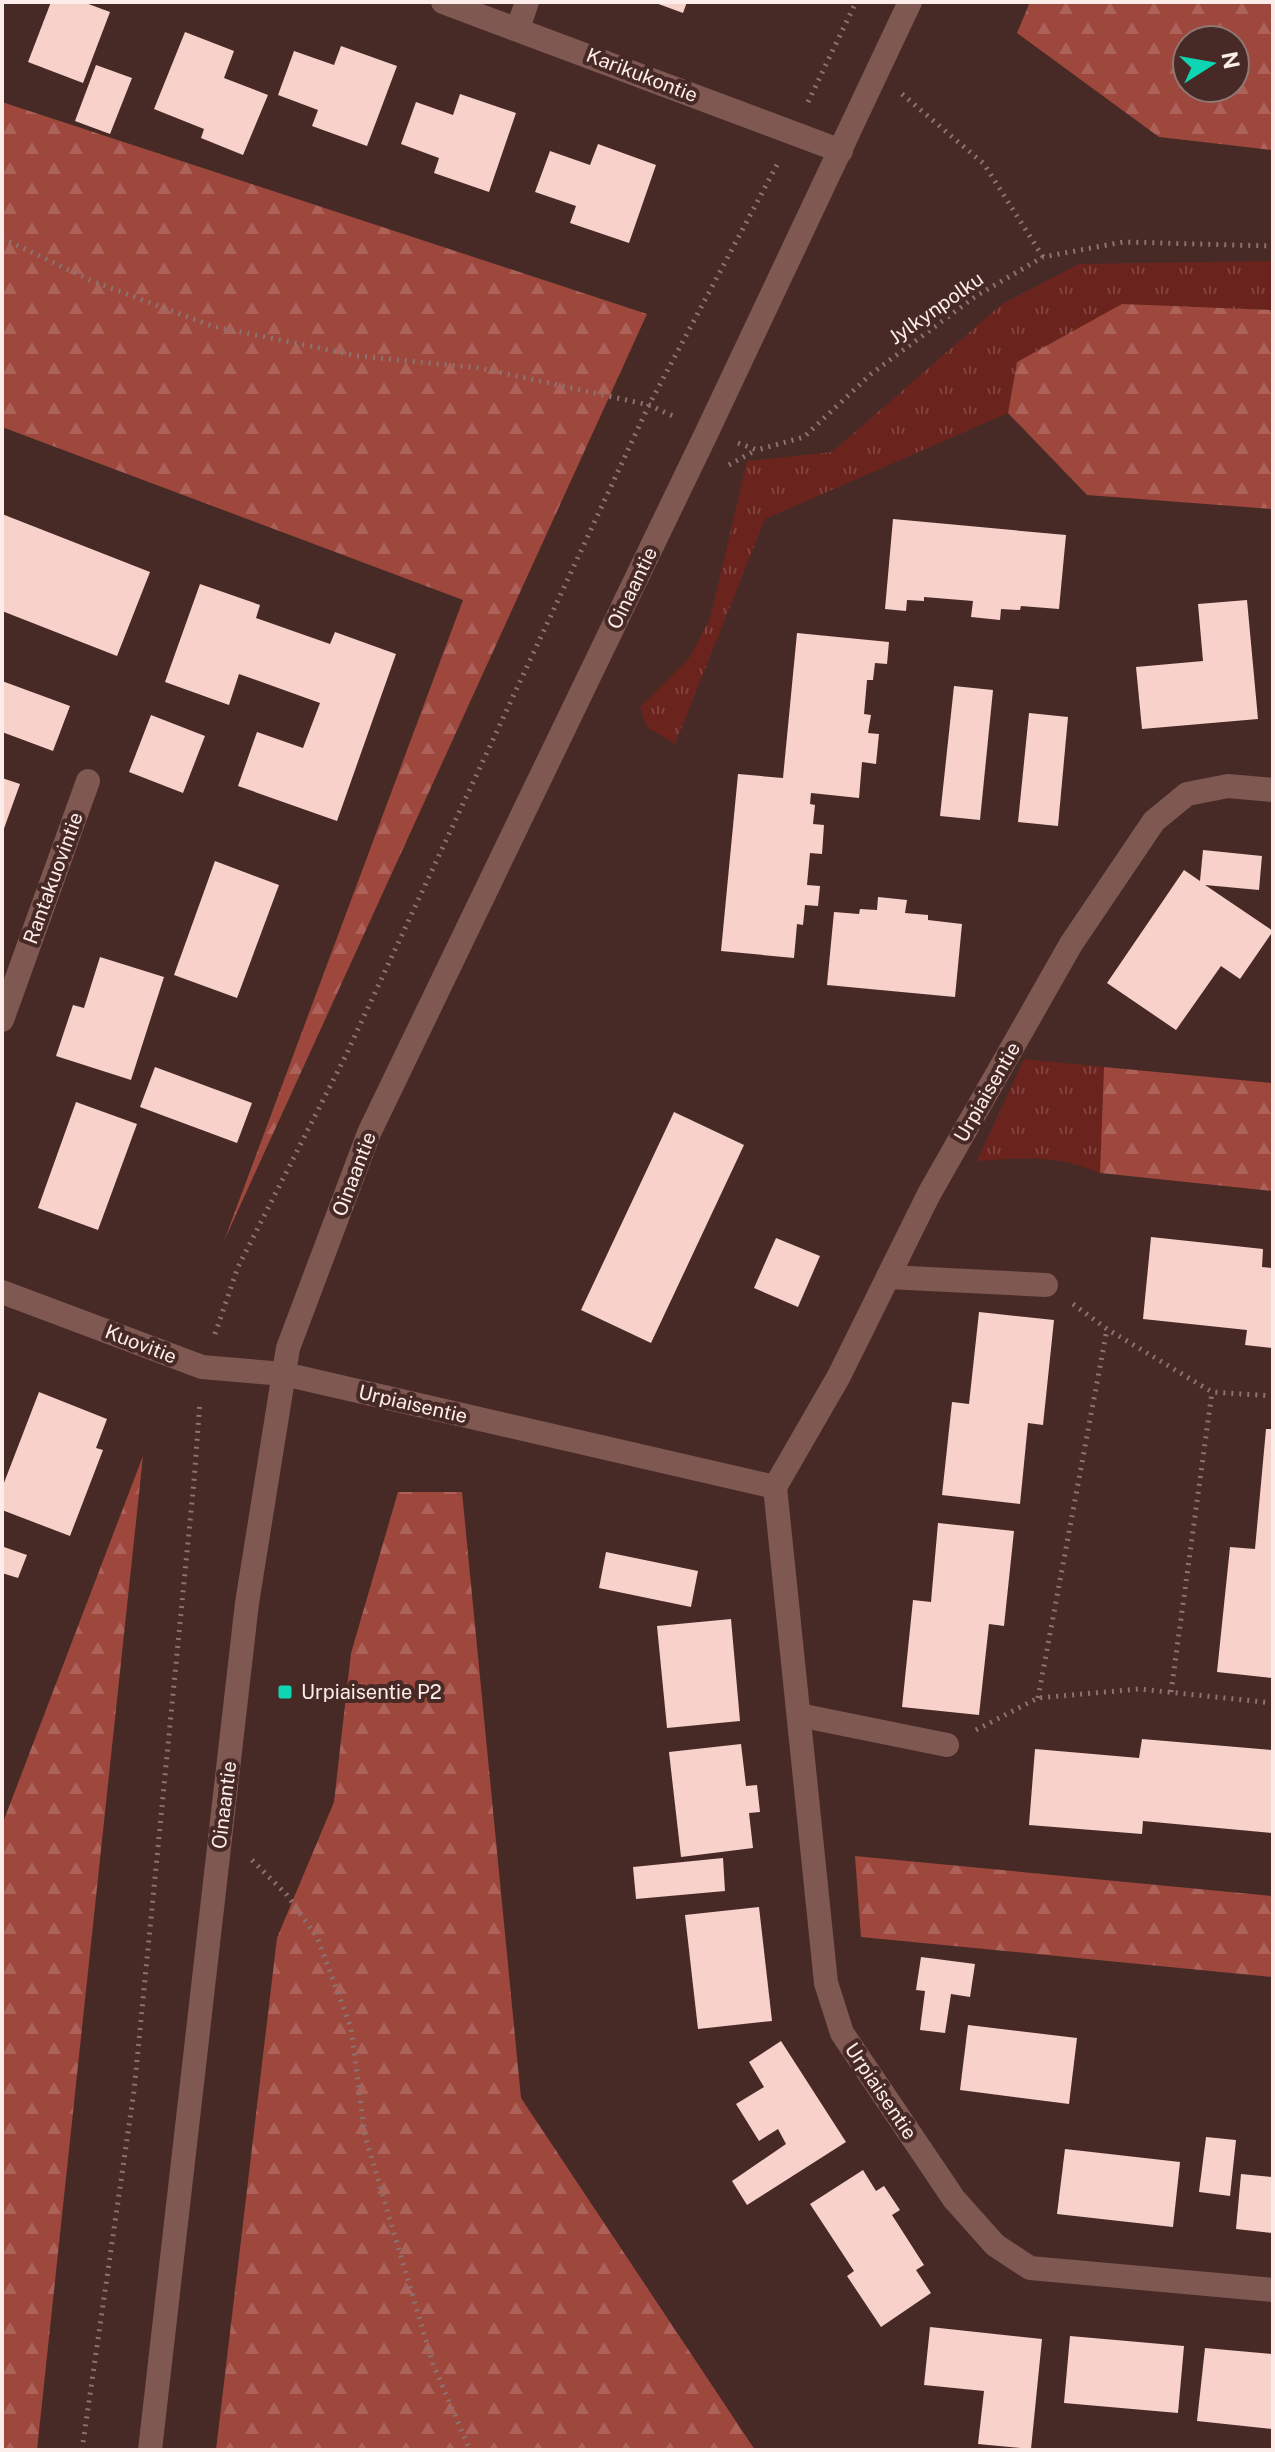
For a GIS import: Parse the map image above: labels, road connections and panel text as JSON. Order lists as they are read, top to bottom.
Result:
{
  "streets": {
    "street": [
      "Karikukontie",
      "Oinaantie",
      "Rantakuovintie",
      "Urpiaisentie",
      "Kuovitie"
    ],
    "path": ["Jylkynpolku"]
  },
  "crossings": [
    ["Karikukontie", "Oinaantie"],
    ["Jylkynpolku", "Oinaantie"],
    ["Oinaantie", "Urpiaisentie"],
    ["Oinaantie", "Kuovitie"],
    ["Urpiaisentie", "Kuovitie"]
  ],
  "places": {
    "transit": ["Urpiaisentie P2"]
  },
  "north": "right"
}
